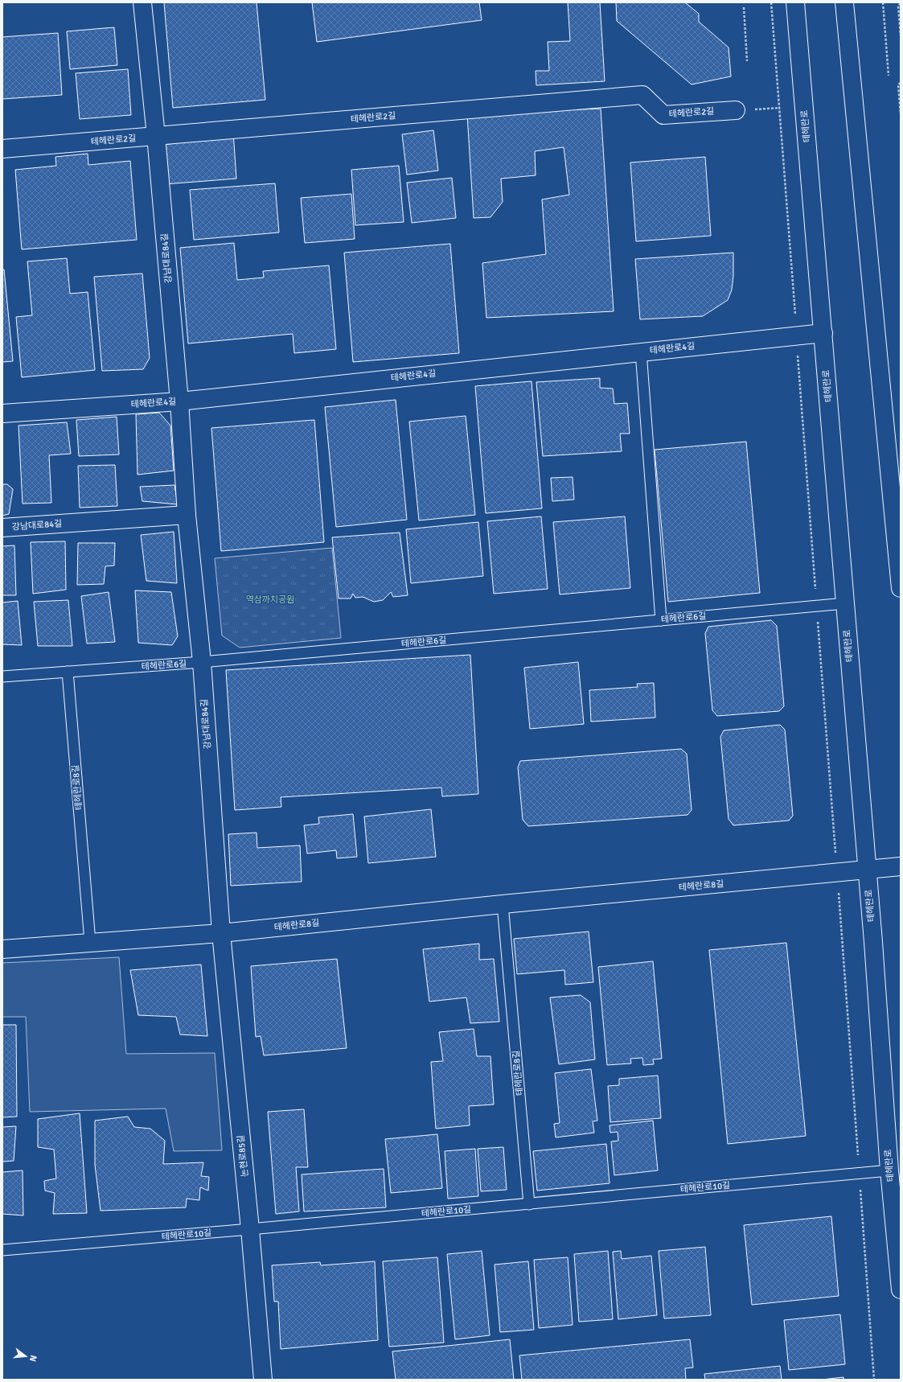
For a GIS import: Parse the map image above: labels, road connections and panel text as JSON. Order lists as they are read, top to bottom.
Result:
{
  "streets": {
    "street": [
      "테헤란로2길",
      "테헤란로",
      "강남대로84길",
      "테헤란로4길",
      "테헤란로8길",
      "논현로85길"
    ],
    "lane": ["테헤란로6길", "테헤란로10길"]
  },
  "crossings": [
    ["테헤란로2길", "강남대로84길"],
    ["테헤란로", "테헤란로4길"],
    ["테헤란로", "테헤란로6길"],
    ["테헤란로", "테헤란로8길"],
    ["테헤란로", "테헤란로10길"],
    ["강남대로84길", "테헤란로4길"],
    ["강남대로84길", "테헤란로6길"],
    ["강남대로84길", "테헤란로8길"],
    ["강남대로84길", "논현로85길"],
    ["테헤란로6길", "테헤란로8길"],
    ["테헤란로8길", "논현로85길"],
    ["테헤란로8길", "테헤란로10길"],
    ["논현로85길", "테헤란로10길"]
  ],
  "parks": ["역삼까치공원"],
  "north": "right"
}
